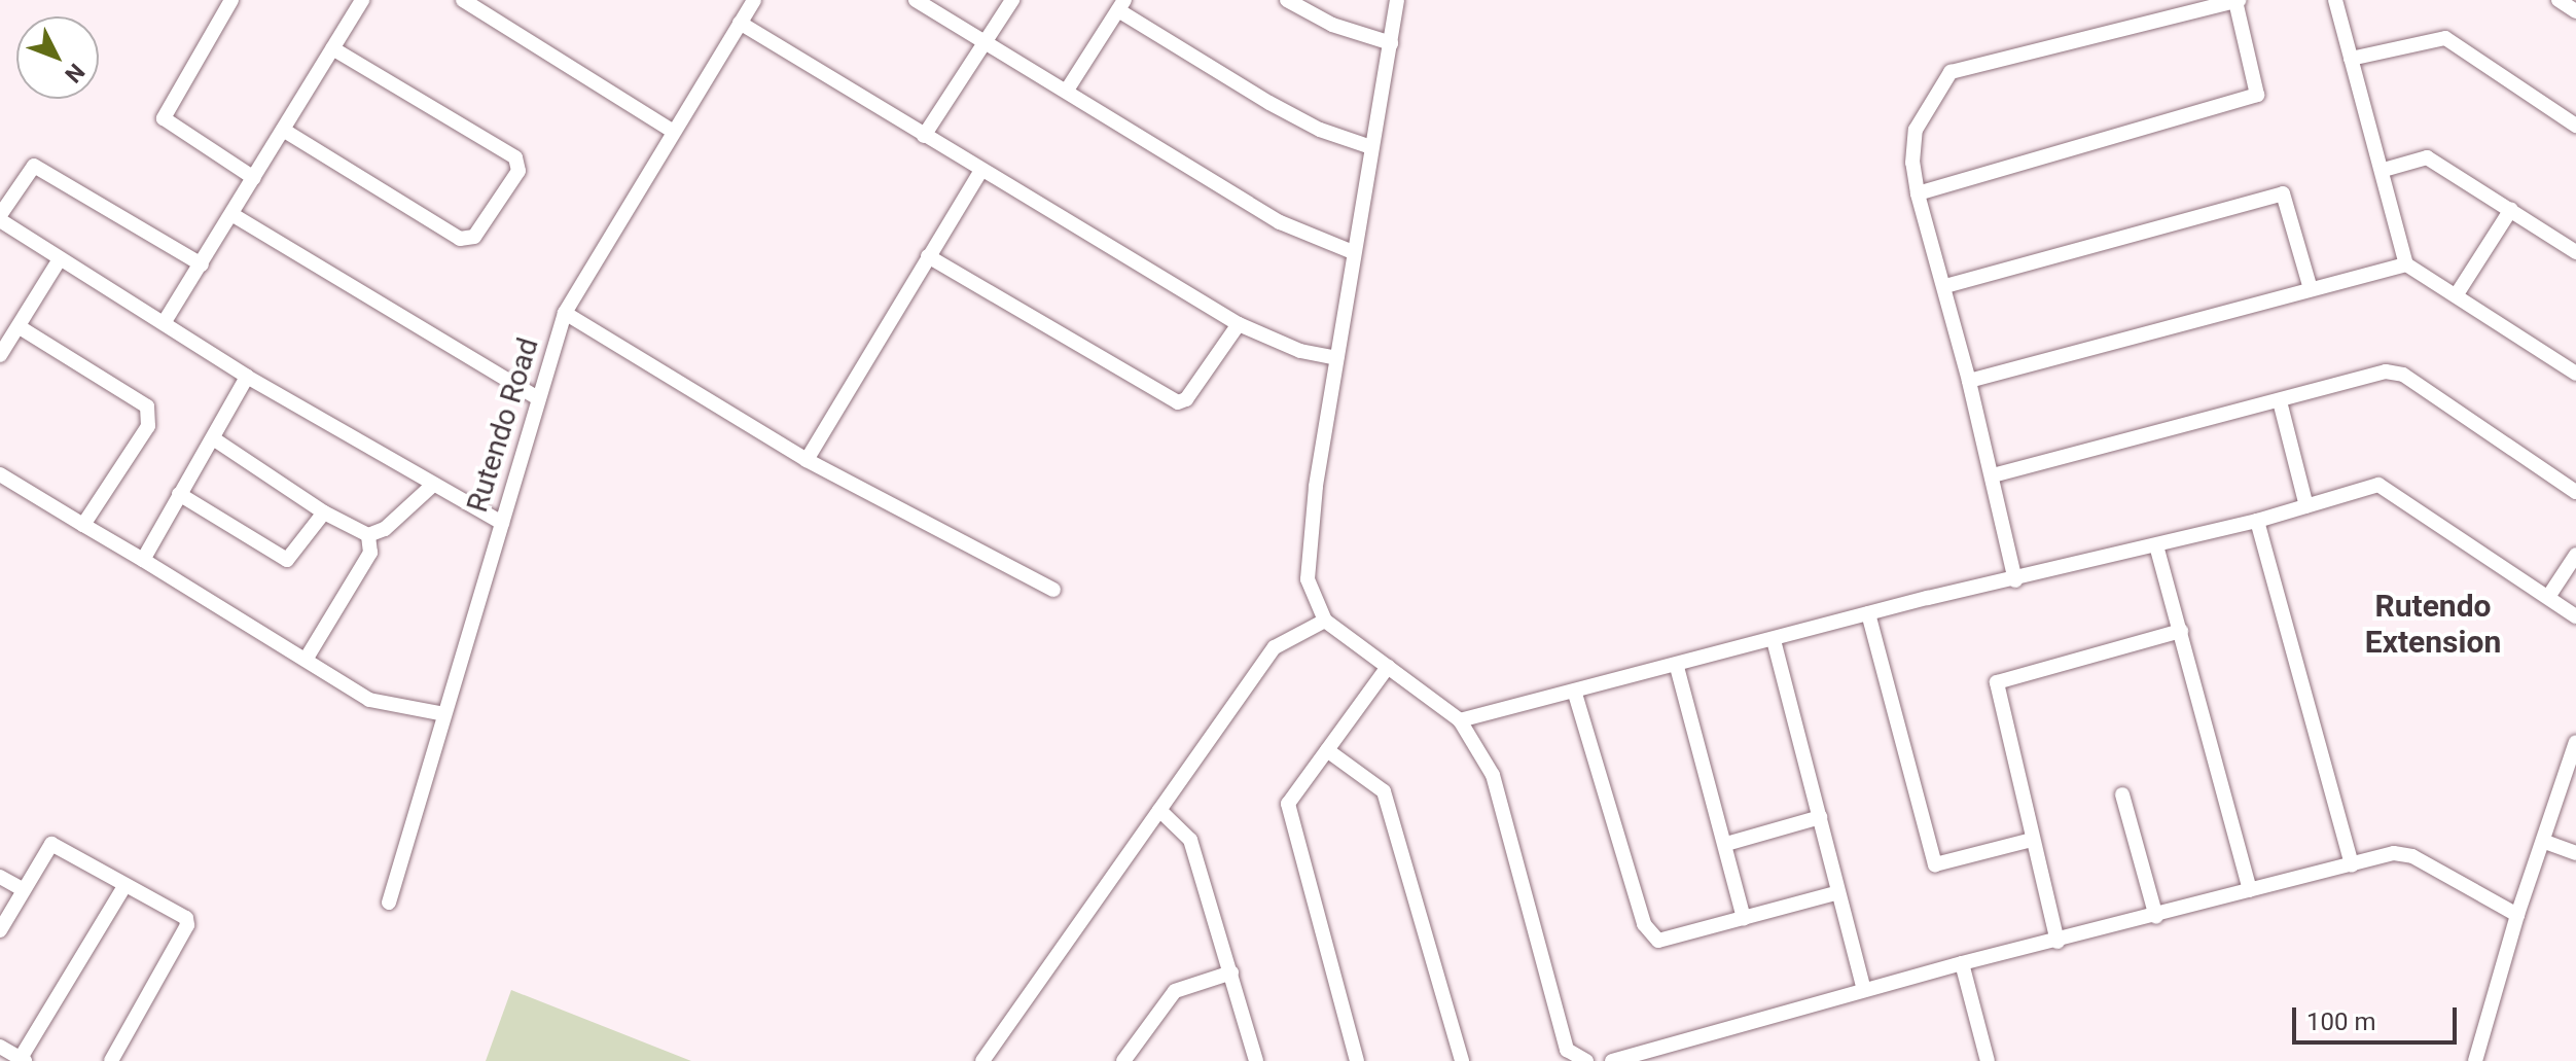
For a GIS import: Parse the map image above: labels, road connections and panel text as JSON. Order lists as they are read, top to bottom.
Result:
{
  "streets": {
    "street": ["Rutendo Road"]
  },
  "districts": ["Rutendo Extension"],
  "scale_bar": "100 m",
  "north": "bottom right"
}
